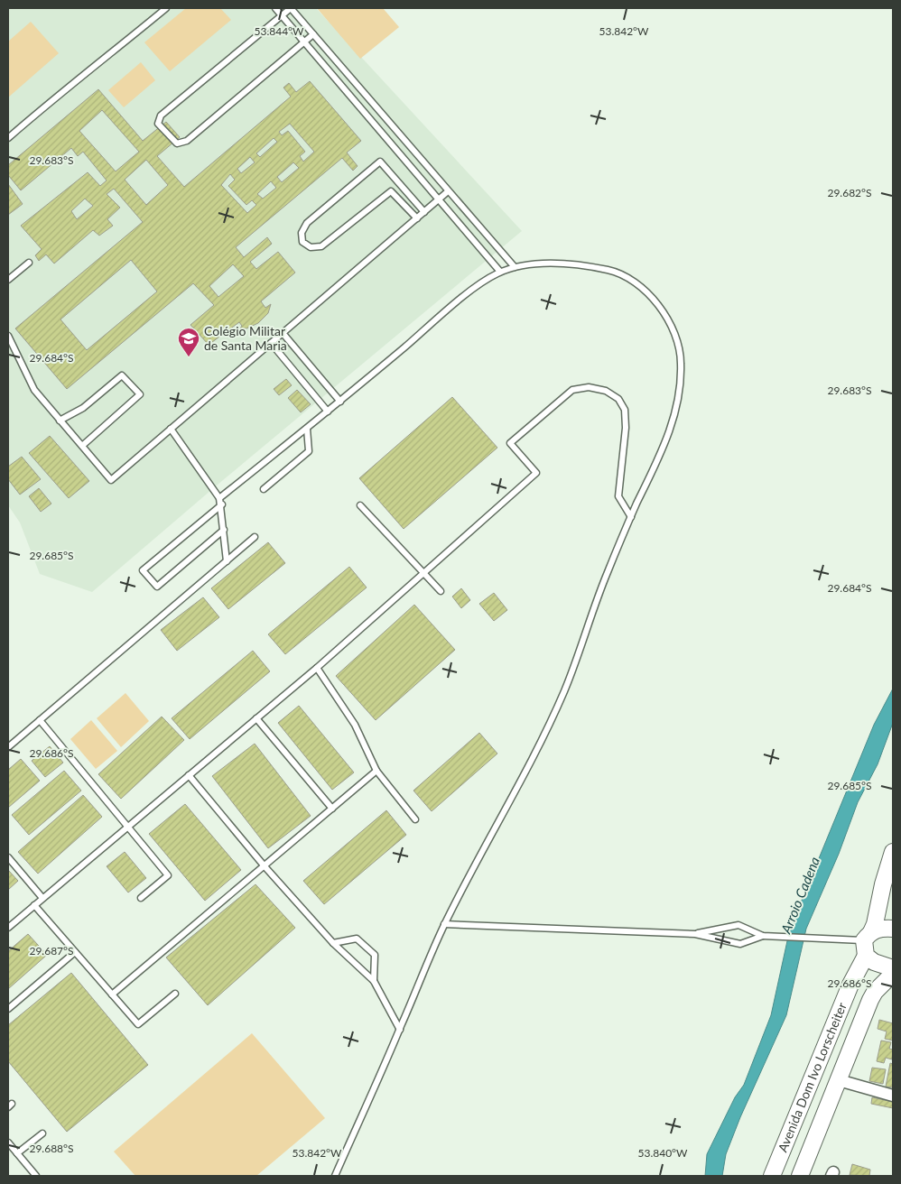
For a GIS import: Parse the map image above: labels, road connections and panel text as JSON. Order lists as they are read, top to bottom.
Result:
{
  "streets": {
    "main road": ["Avenida Dom Ivo Lorscheiter"]
  },
  "water": ["Arroio Cadena"],
  "places": {
    "school or university": ["Colégio Militar de Santa Maria"]
  },
  "coordinates": [
    "53.844°W",
    "53.842°W",
    "29.683°S",
    "29.682°S",
    "29.684°S",
    "29.685°S",
    "29.686°S",
    "29.687°S",
    "29.688°S",
    "53.840°W"
  ]
}
